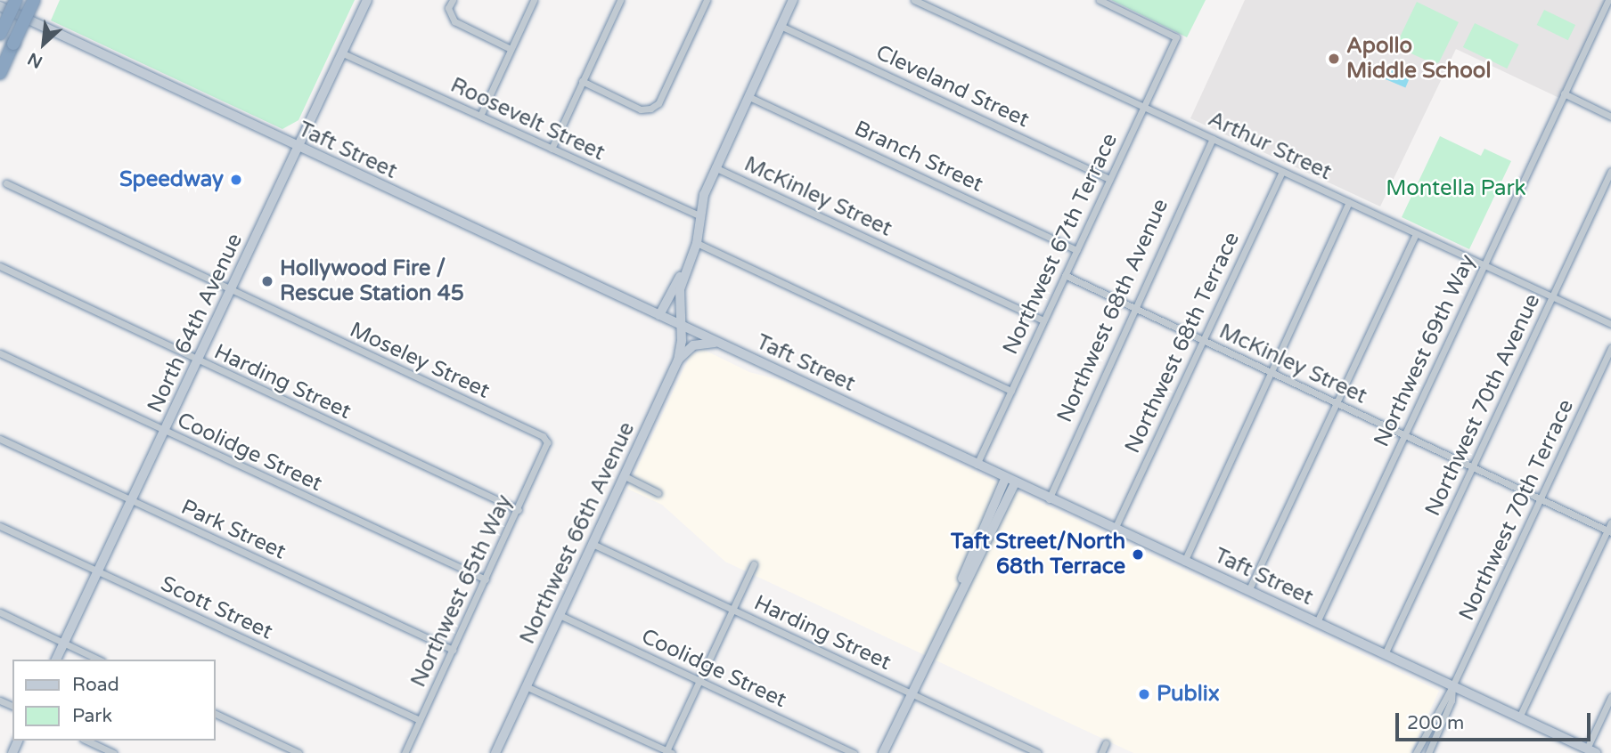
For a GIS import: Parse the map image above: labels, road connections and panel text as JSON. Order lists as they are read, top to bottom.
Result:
{
  "streets": {
    "street": [
      "Cleveland Street",
      "Roosevelt Street",
      "Arthur Street",
      "Taft Street",
      "Branch Street",
      "McKinley Street",
      "Northwest 67th Terrace",
      "Northwest 68th Avenue",
      "North 64th Avenue",
      "Northwest 68th Terrace",
      "Northwest 69th Way",
      "Moseley Street",
      "Harding Street",
      "Northwest 70th Avenue",
      "Coolidge Street",
      "Northwest 70th Terrace",
      "Park Street",
      "Northwest 66th Avenue",
      "Northwest 65th Way",
      "Scott Street"
    ]
  },
  "crossings": [
    ["Cleveland Street", "Northwest 67th Terrace"],
    ["Roosevelt Street", "North 64th Avenue"],
    ["Arthur Street", "Northwest 67th Terrace"],
    ["Arthur Street", "Northwest 68th Avenue"],
    ["Arthur Street", "Northwest 68th Terrace"],
    ["Arthur Street", "Northwest 69th Way"],
    ["Arthur Street", "Northwest 70th Avenue"],
    ["Taft Street", "Northwest 67th Terrace"],
    ["Taft Street", "Northwest 68th Avenue"],
    ["Taft Street", "North 64th Avenue"],
    ["Taft Street", "Northwest 68th Terrace"],
    ["Taft Street", "Northwest 69th Way"],
    ["Taft Street", "Northwest 70th Avenue"],
    ["Taft Street", "Northwest 70th Terrace"],
    ["Taft Street", "Northwest 66th Avenue"],
    ["Branch Street", "Northwest 67th Terrace"],
    ["McKinley Street", "Northwest 67th Terrace"],
    ["McKinley Street", "Northwest 68th Avenue"],
    ["McKinley Street", "Northwest 68th Terrace"],
    ["McKinley Street", "Northwest 69th Way"],
    ["McKinley Street", "Northwest 70th Avenue"],
    ["McKinley Street", "Northwest 70th Terrace"],
    ["North 64th Avenue", "Moseley Street"],
    ["North 64th Avenue", "Harding Street"],
    ["North 64th Avenue", "Coolidge Street"],
    ["North 64th Avenue", "Park Street"],
    ["North 64th Avenue", "Scott Street"],
    ["Moseley Street", "Northwest 65th Way"],
    ["Harding Street", "Northwest 66th Avenue"],
    ["Harding Street", "Northwest 65th Way"],
    ["Coolidge Street", "Northwest 66th Avenue"],
    ["Coolidge Street", "Northwest 65th Way"],
    ["Park Street", "Northwest 65th Way"],
    ["Northwest 65th Way", "Scott Street"]
  ],
  "parks": ["Montella Park"],
  "places": [
    "Apollo Middle School",
    "Speedway",
    "Hollywood Fire / Rescue Station 45",
    "Taft Street/North 68th Terrace",
    "Publix"
  ],
  "legend": ["Road", "Park"],
  "scale_bar": "200 m",
  "north": "bottom left"
}
